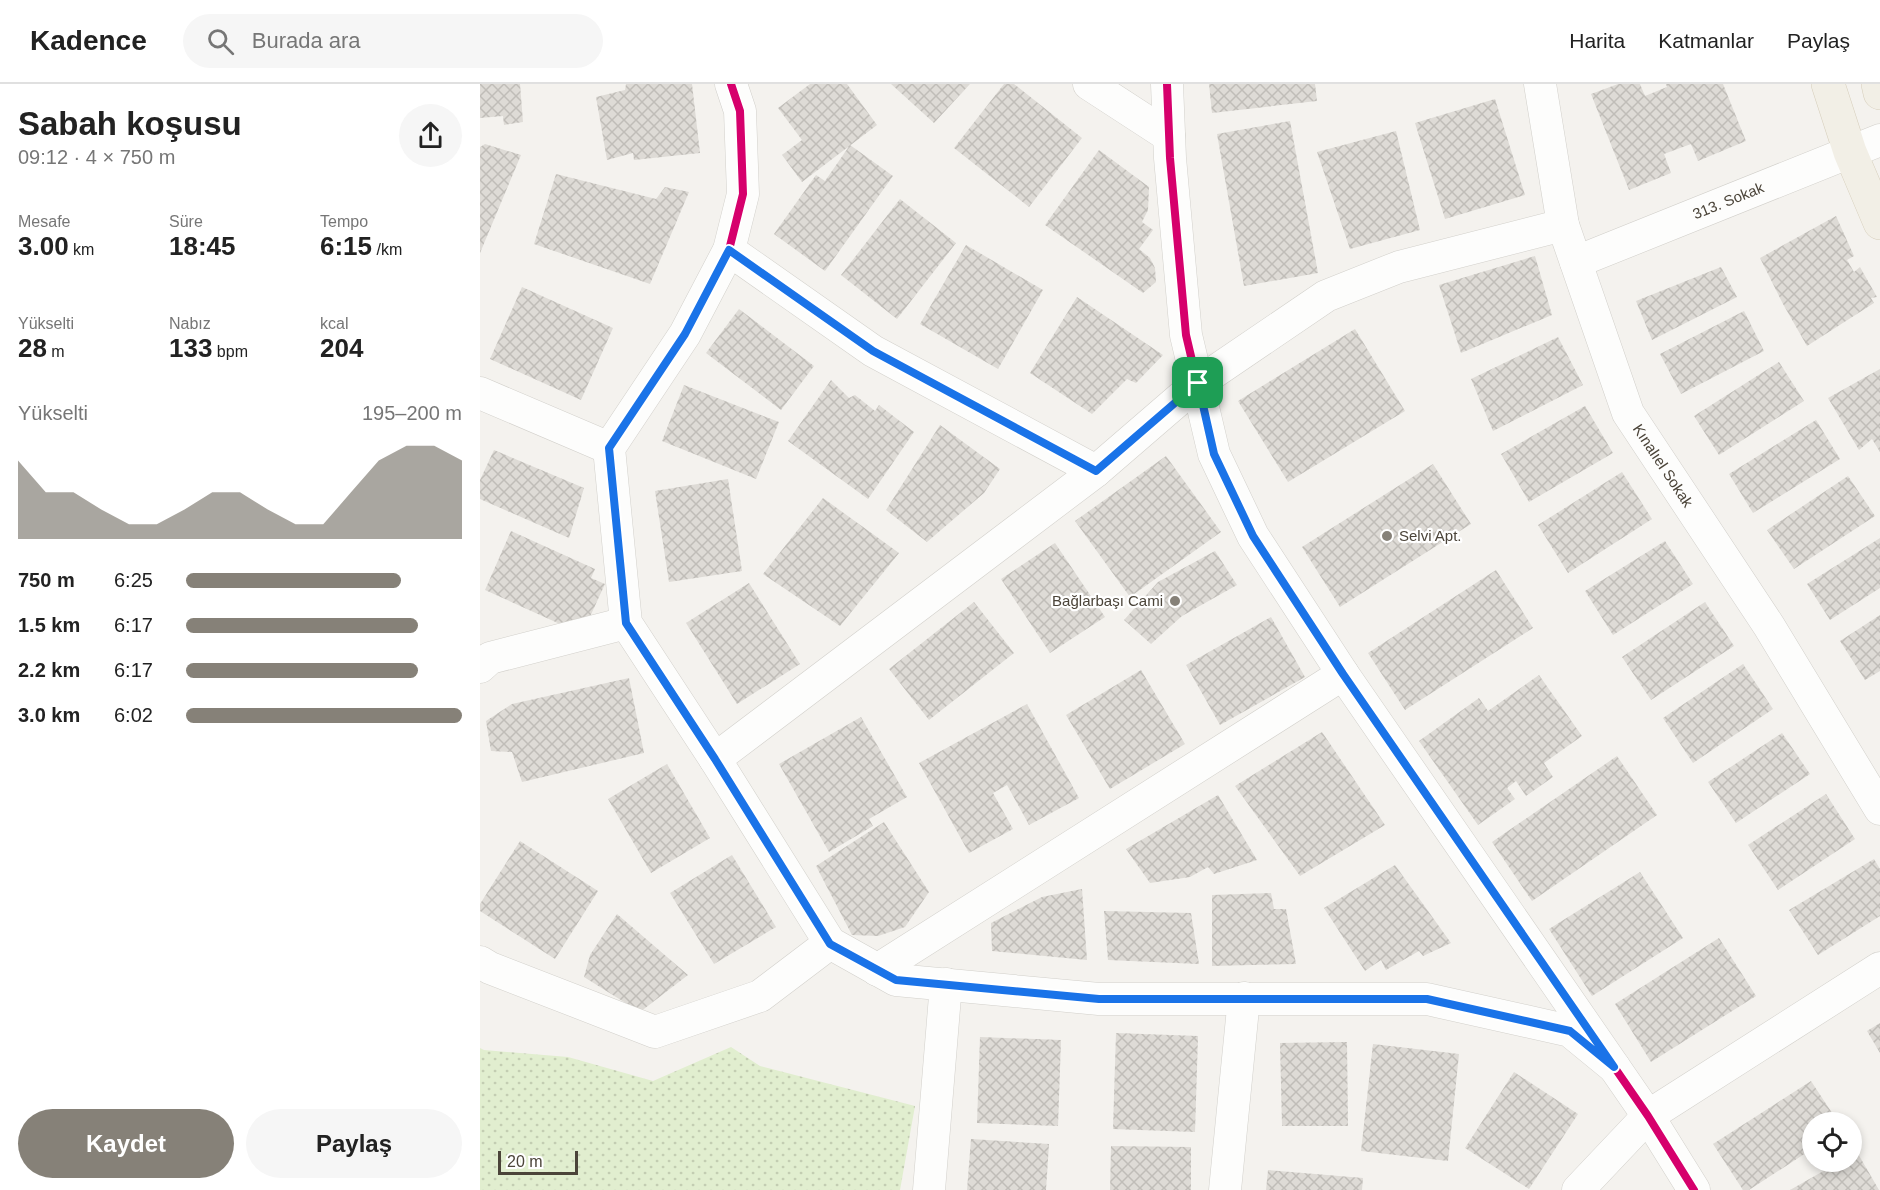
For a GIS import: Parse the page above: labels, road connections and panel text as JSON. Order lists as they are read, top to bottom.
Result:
{
  "streets": {
    "street": ["313. Sokak", "Kınalıel Sokak"]
  },
  "crossings": [
    ["313. Sokak", "Kınalıel Sokak"]
  ],
  "places": ["Selvi Apt.", "Bağlarbaşı Cami"],
  "scale_bar": "20 m",
  "page": {
    "header": "Kadence",
    "search": "Burada ara",
    "nav": ["Harita", "Katmanlar", "Paylaş"],
    "heading": ["Sabah koşusu", "09:12 · 4 × 750 m"],
    "stats": [
      ["Mesafe", "3.00 km"],
      ["Süre", "18:45"],
      ["Tempo", "6:15 /km"],
      ["Yükselti", "28 m"],
      ["Nabız", "133 bpm"],
      ["kcal", "204"]
    ],
    "chart": ["Yükselti", "195–200 m"],
    "list": [
      {
        "name": "750 m",
        "note": "6:25"
      },
      {
        "name": "1.5 km",
        "note": "6:17"
      },
      {
        "name": "2.2 km",
        "note": "6:17"
      },
      {
        "name": "3.0 km",
        "note": "6:02"
      }
    ],
    "buttons": ["Kaydet", "Paylaş"],
    "scale": "20 m"
  }
}
